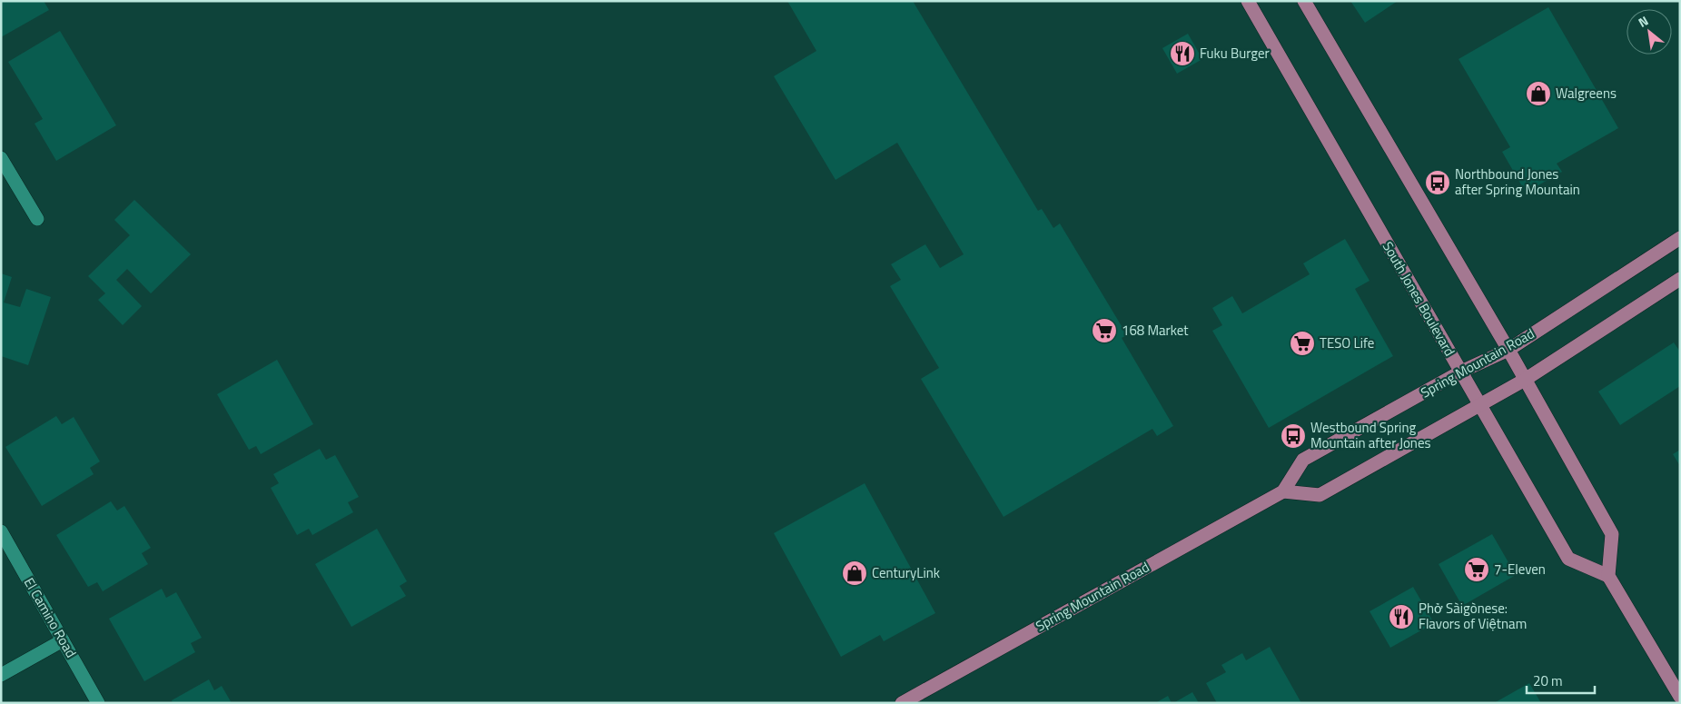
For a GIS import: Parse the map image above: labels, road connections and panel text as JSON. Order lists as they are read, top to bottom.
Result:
{
  "streets": {
    "main road": ["South Jones Boulevard", "Spring Mountain Road"],
    "street": ["El Camino Road"]
  },
  "crossings": [
    ["South Jones Boulevard", "Spring Mountain Road"]
  ],
  "places": {
    "restaurant": ["Fuku Burger", "Phở Sàigònese: Flavors of Việtnam"],
    "shop": ["Walgreens", "CenturyLink"],
    "bus stop": ["Northbound Jones after Spring Mountain", "Westbound Spring Mountain after Jones"],
    "supermarket": ["168 Market", "TESO Life", "7-Eleven"]
  },
  "scale_bar": "20 m",
  "north": "top left"
}
